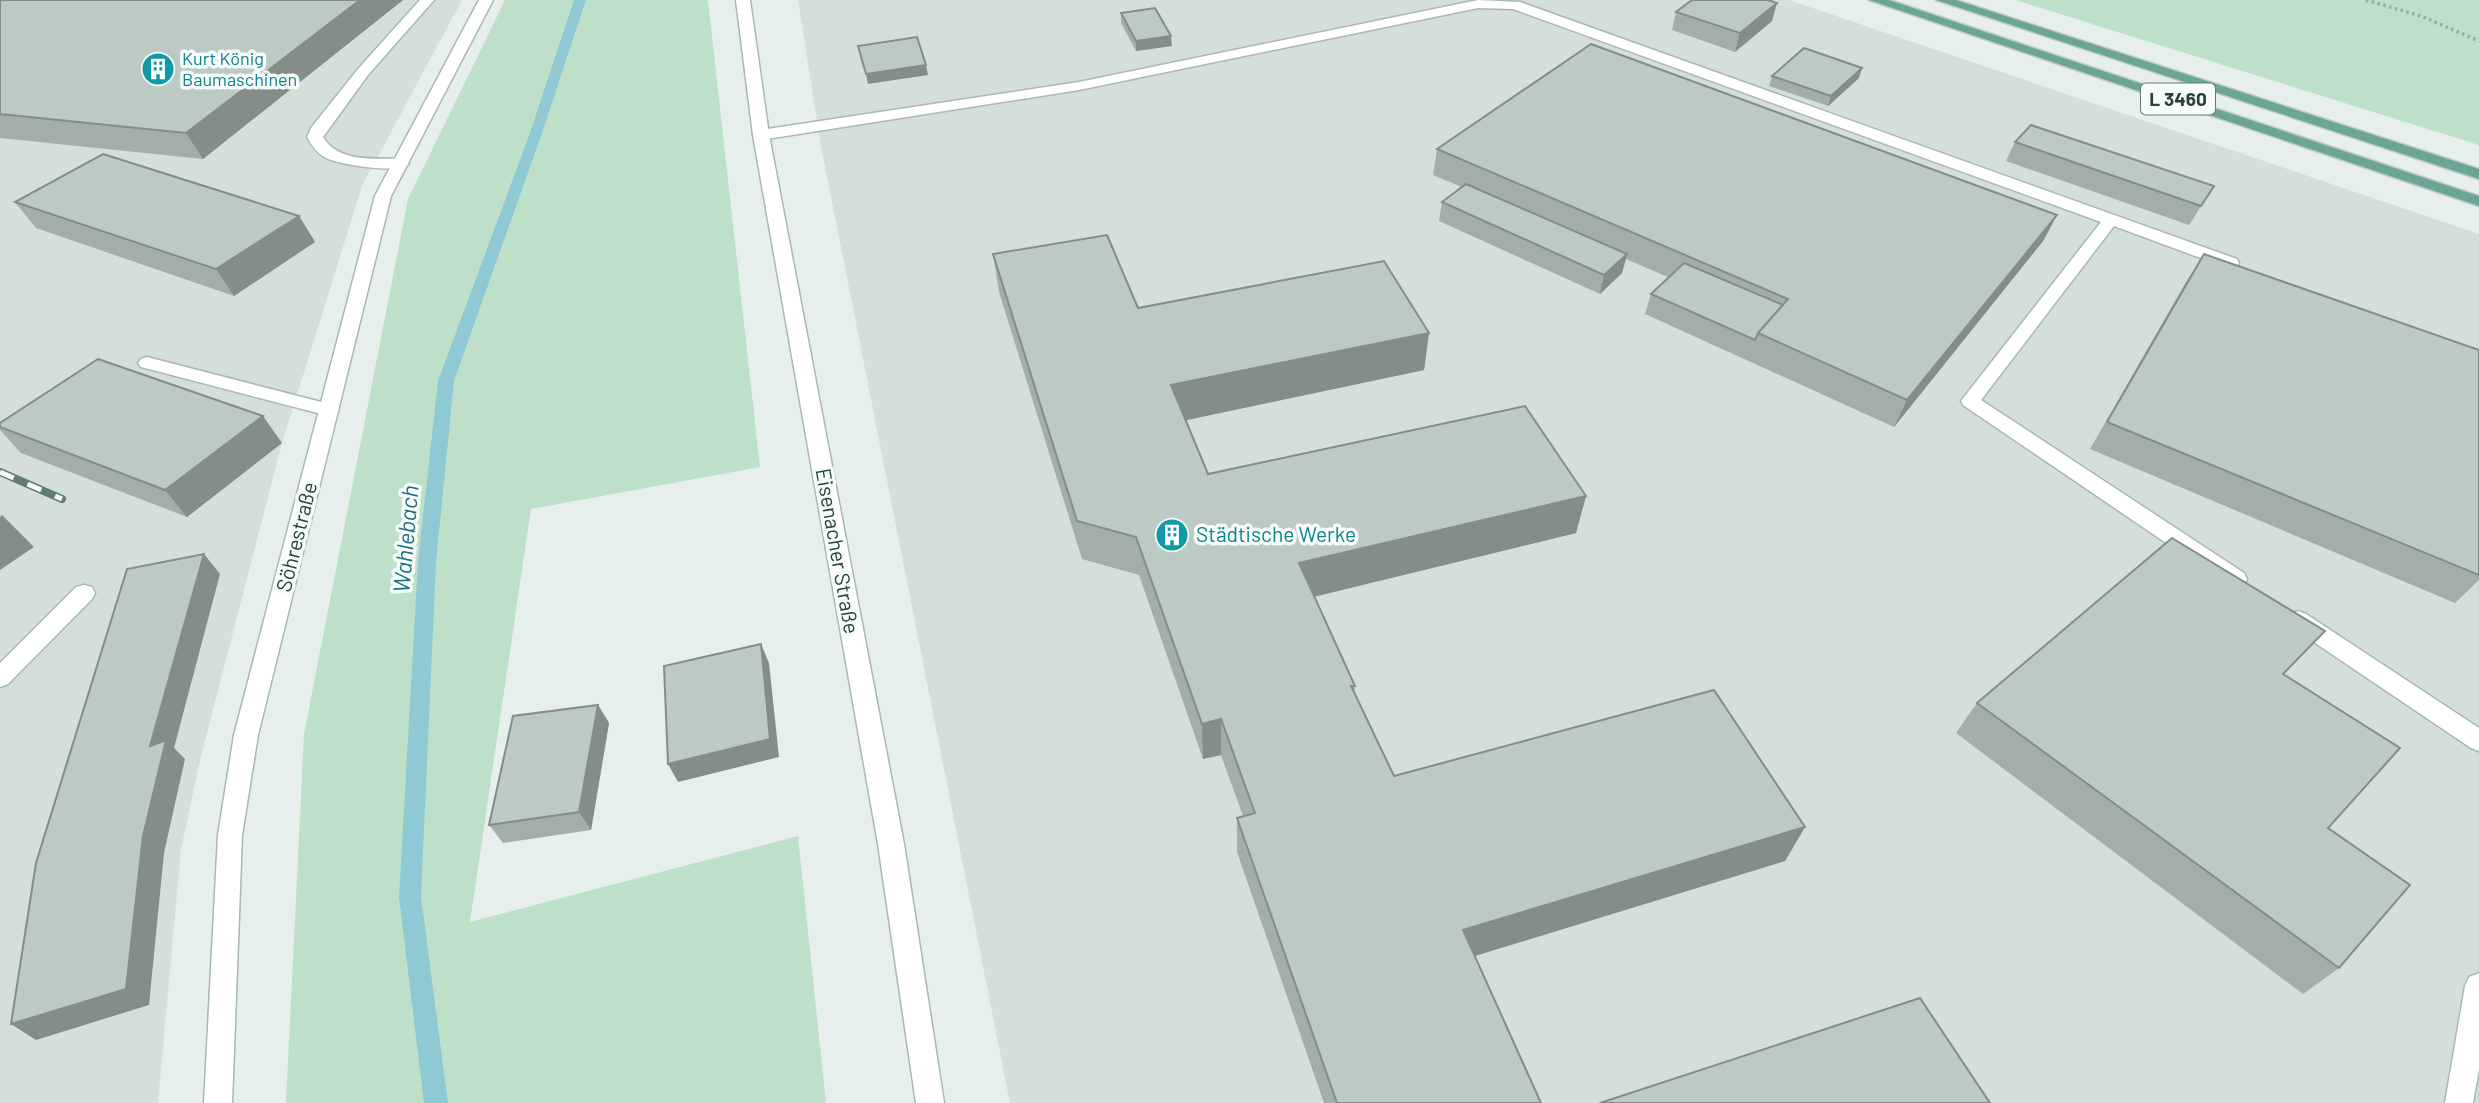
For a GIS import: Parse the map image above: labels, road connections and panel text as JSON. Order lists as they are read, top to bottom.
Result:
{
  "streets": {
    "main road": ["L 3460"],
    "street": ["Söhrestraße", "Eisenacher Straße"]
  },
  "water": ["Wahlebach"],
  "places": {
    "building": ["Kurt König Baumaschinen", "Städtische Werke"]
  }
}
